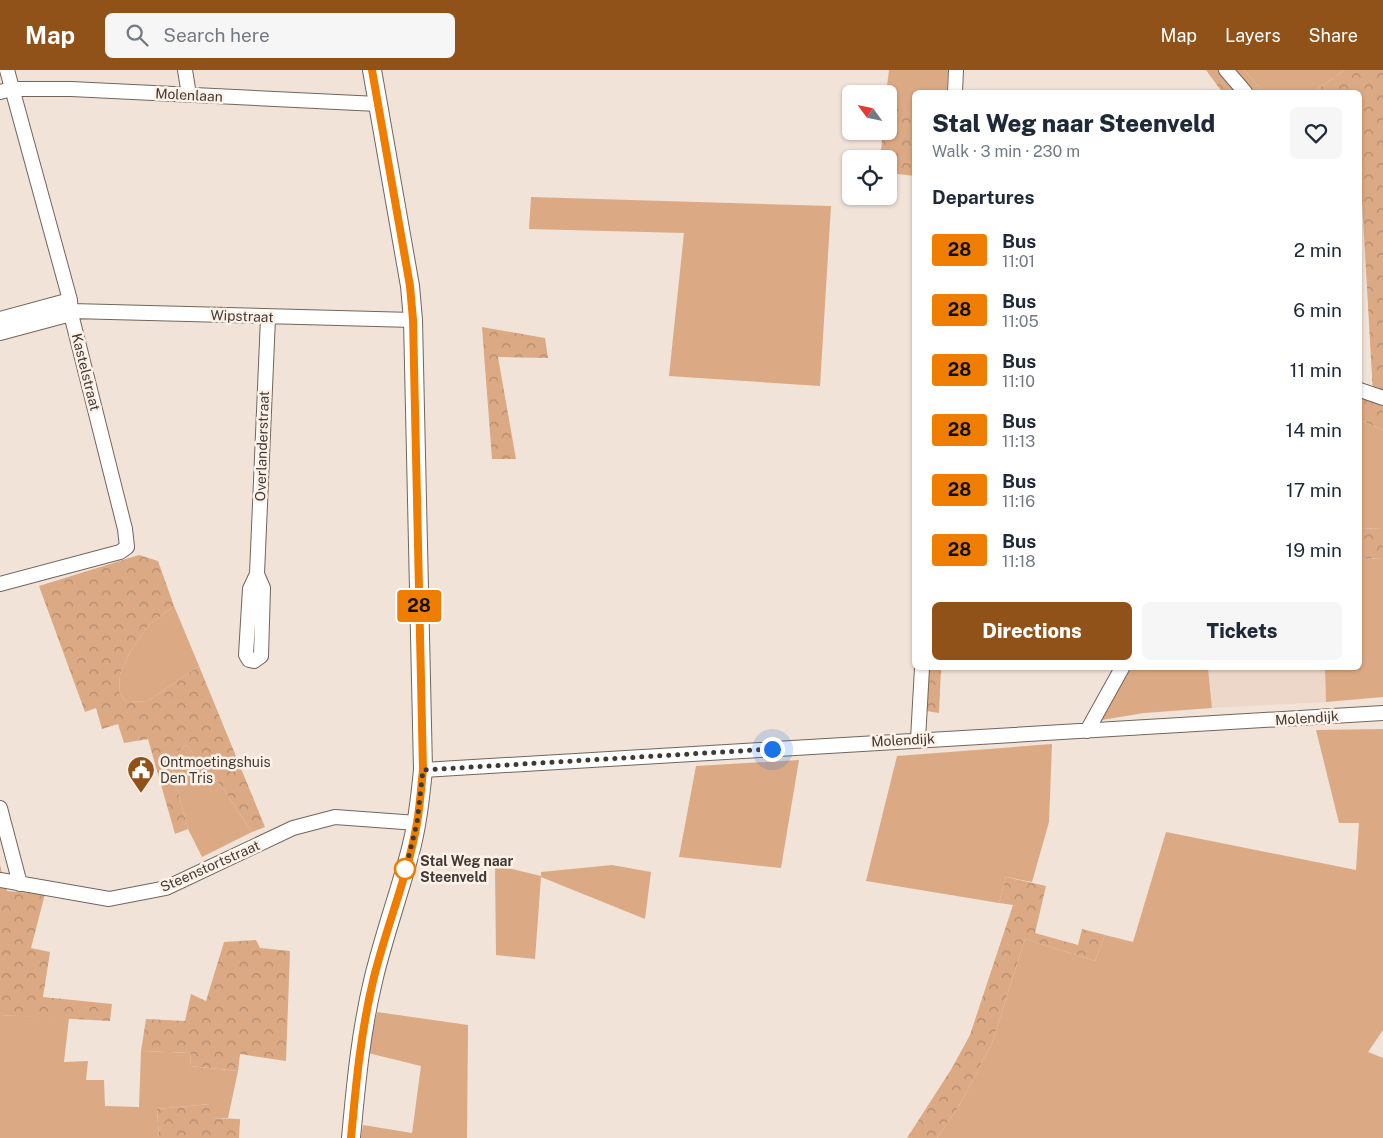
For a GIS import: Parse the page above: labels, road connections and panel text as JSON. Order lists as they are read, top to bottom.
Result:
{
  "streets": {
    "street": [
      "Molenlaan",
      "Wipstraat",
      "Kastelstraat",
      "Overlanderstraat",
      "Molendijk",
      "Steenstortstraat"
    ]
  },
  "crossings": [
    ["Molenlaan", "Kastelstraat"],
    ["Wipstraat", "Kastelstraat"],
    ["Wipstraat", "Overlanderstraat"]
  ],
  "places": {
    "public building": ["Ontmoetingshuis Den Tris"],
    "other": ["Stal Weg naar Steenveld"]
  },
  "lines": ["bus line 28"],
  "north": "top left",
  "page": {
    "header": "Map",
    "search": "Search here",
    "nav": ["Map", "Layers", "Share"],
    "on_map": "28",
    "heading": [
      ["Stal Weg naar Steenveld", "Walk · 3 min · 230 m"],
      "Departures"
    ],
    "list": [
      {
        "mark": "28",
        "name": "Bus",
        "note": "11:01",
        "value": "2 min"
      },
      {
        "mark": "28",
        "name": "Bus",
        "note": "11:05",
        "value": "6 min"
      },
      {
        "mark": "28",
        "name": "Bus",
        "note": "11:10",
        "value": "11 min"
      },
      {
        "mark": "28",
        "name": "Bus",
        "note": "11:13",
        "value": "14 min"
      },
      {
        "mark": "28",
        "name": "Bus",
        "note": "11:16",
        "value": "17 min"
      },
      {
        "mark": "28",
        "name": "Bus",
        "note": "11:18",
        "value": "19 min"
      }
    ],
    "buttons": ["Directions", "Tickets"]
  }
}
